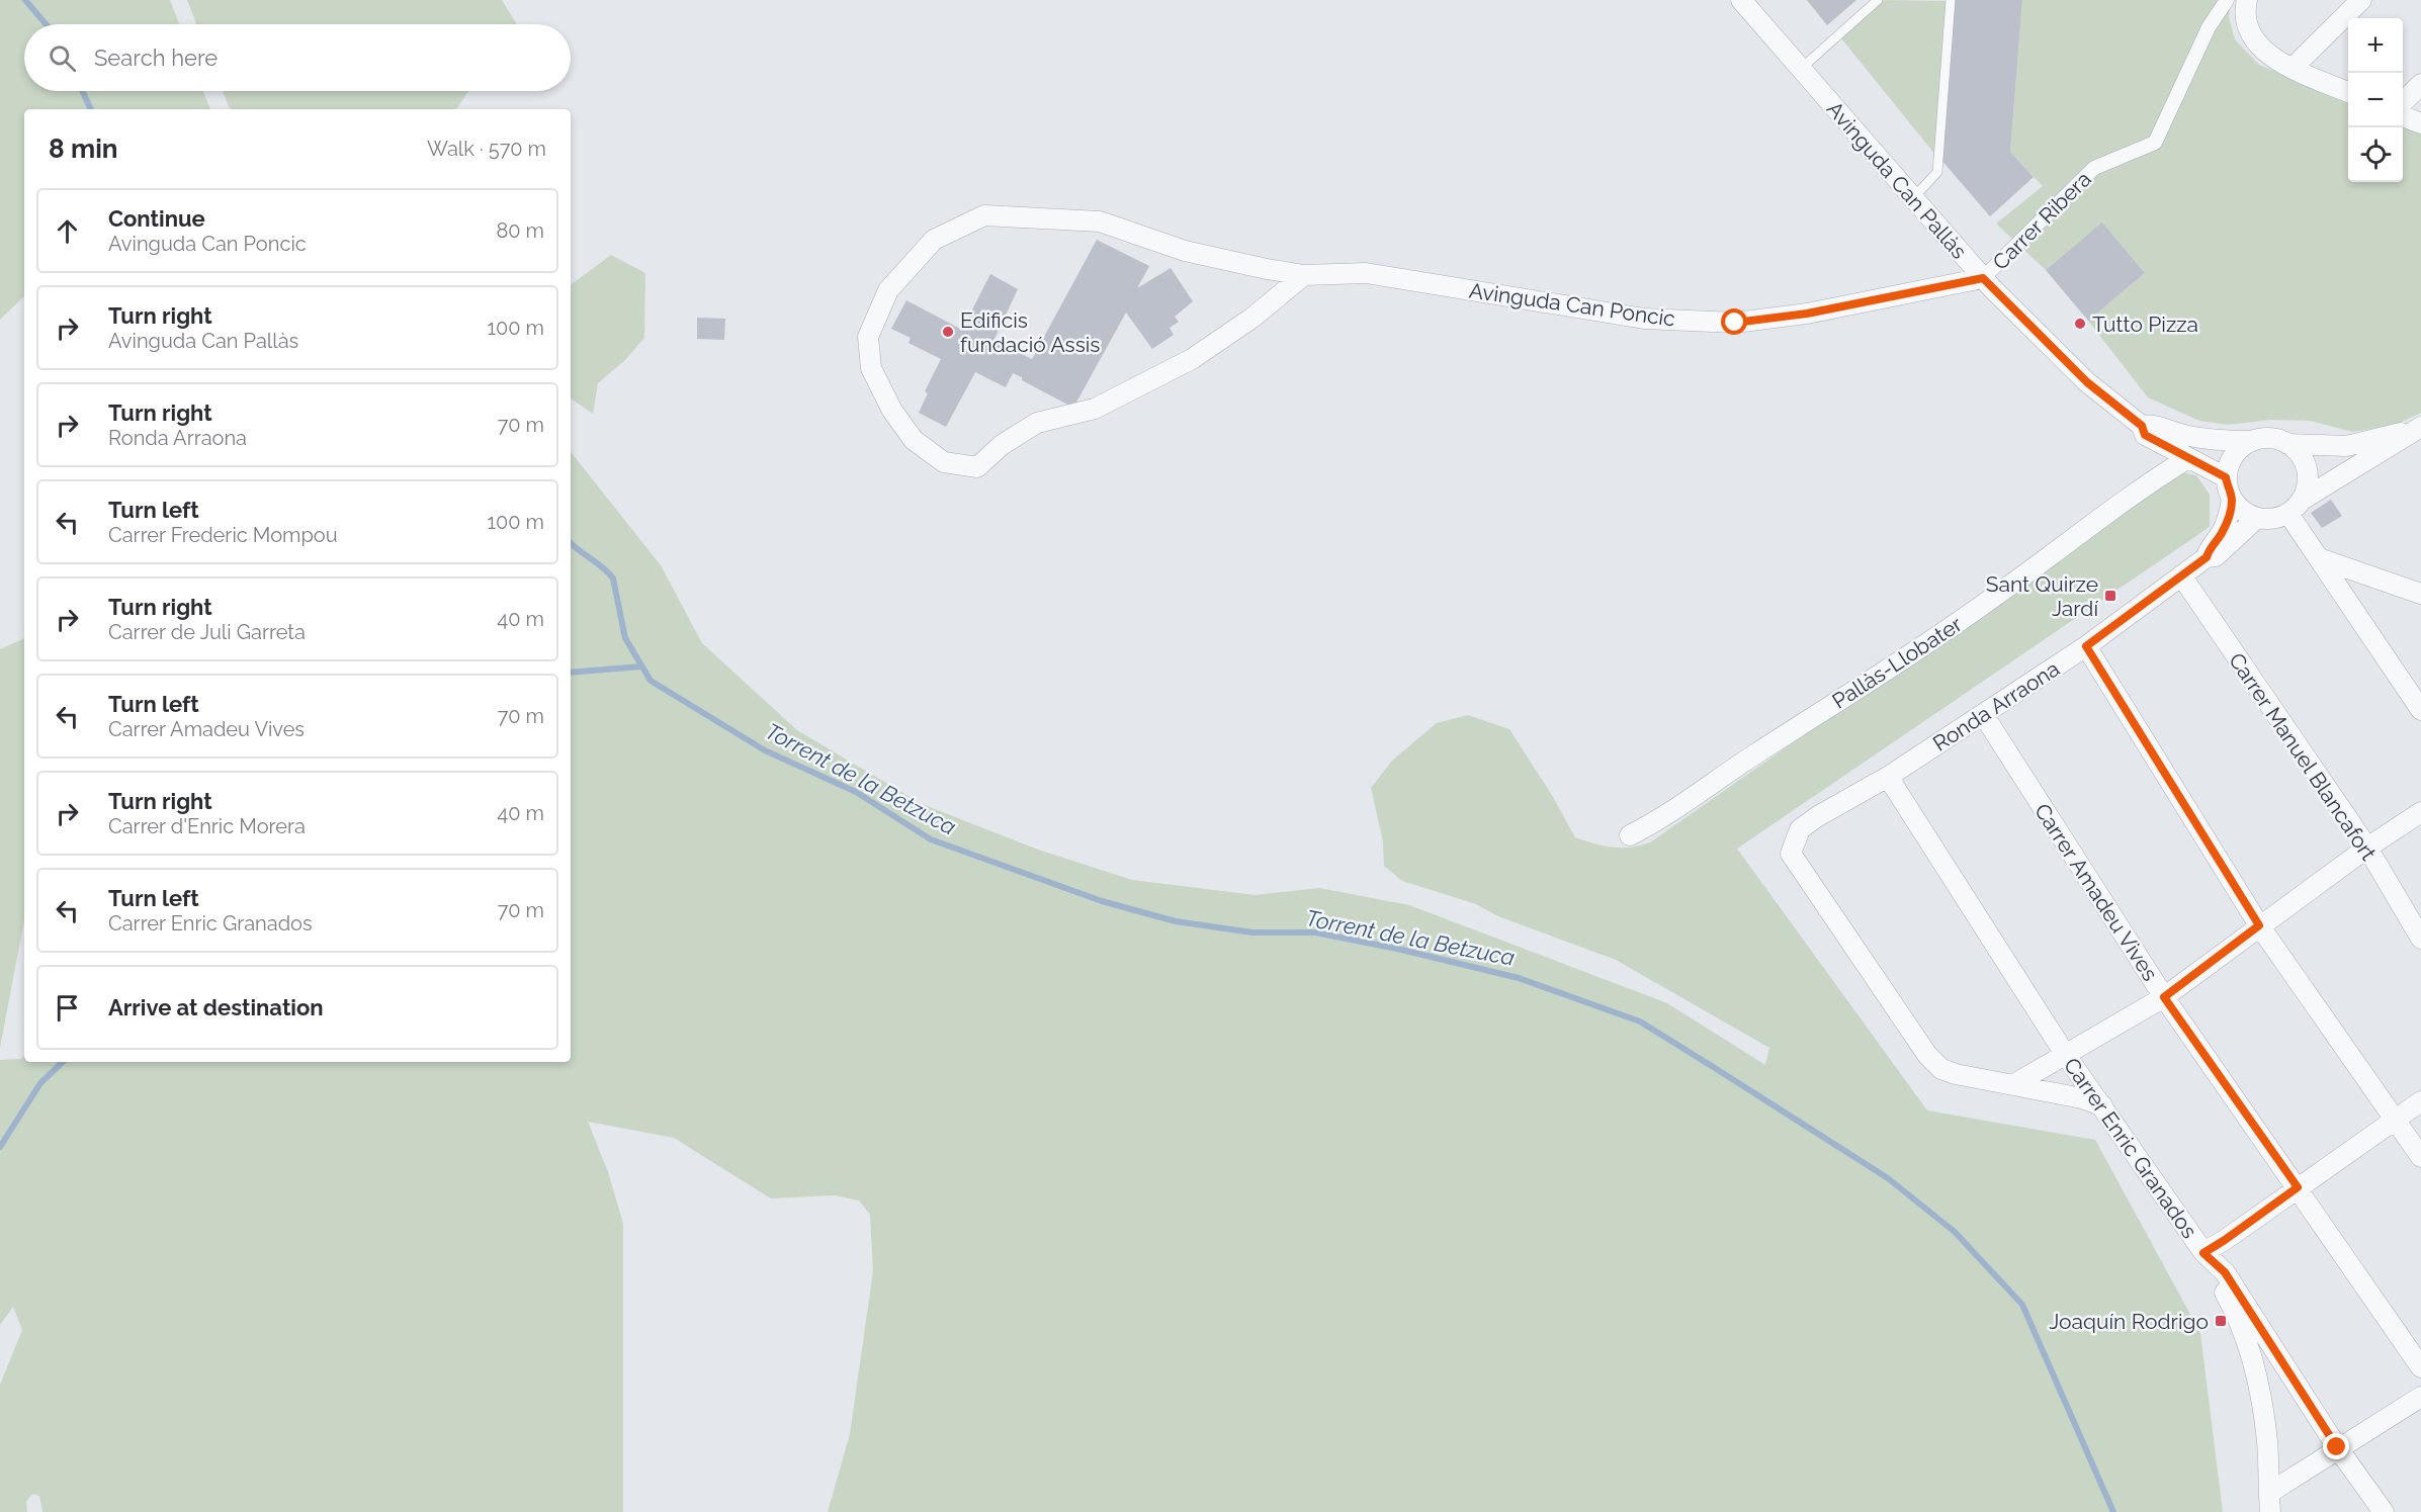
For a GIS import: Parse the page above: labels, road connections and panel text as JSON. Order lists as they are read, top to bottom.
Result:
{
  "streets": {
    "street": [
      "Avinguda Can Pallàs",
      "Carrer Ribera",
      "Avinguda Can Poncic",
      "Pallàs-Llobater",
      "Ronda Arraona",
      "Carrer Manuel Blancafort",
      "Carrer Amadeu Vives",
      "Carrer Enric Granados"
    ]
  },
  "crossings": [
    ["Avinguda Can Pallàs", "Carrer Ribera"],
    ["Avinguda Can Pallàs", "Avinguda Can Poncic"],
    ["Avinguda Can Pallàs", "Pallàs-Llobater"],
    ["Avinguda Can Pallàs", "Ronda Arraona"],
    ["Carrer Ribera", "Avinguda Can Poncic"],
    ["Ronda Arraona", "Carrer Manuel Blancafort"],
    ["Ronda Arraona", "Carrer Amadeu Vives"],
    ["Ronda Arraona", "Carrer Enric Granados"]
  ],
  "water": ["Torrent de la Betzuca"],
  "places": {
    "other": ["Tutto Pizza", "Edificis fundació Assis"],
    "transit": ["Sant Quirze Jardí", "Joaquín Rodrigo"]
  },
  "page": {
    "map_buttons": ["+", "−"],
    "search": "Search here",
    "heading": ["8 min", "Walk · 570 m"],
    "list": [
      ["Continue", "Avinguda Can Poncic", "80 m"],
      ["Turn right", "Avinguda Can Pallàs", "100 m"],
      ["Turn right", "Ronda Arraona", "70 m"],
      ["Turn left", "Carrer Frederic Mompou", "100 m"],
      ["Turn right", "Carrer de Juli Garreta", "40 m"],
      ["Turn left", "Carrer Amadeu Vives", "70 m"],
      ["Turn right", "Carrer d'Enric Morera", "40 m"],
      ["Turn left", "Carrer Enric Granados", "70 m"],
      "Arrive at destination"
    ]
  }
}
